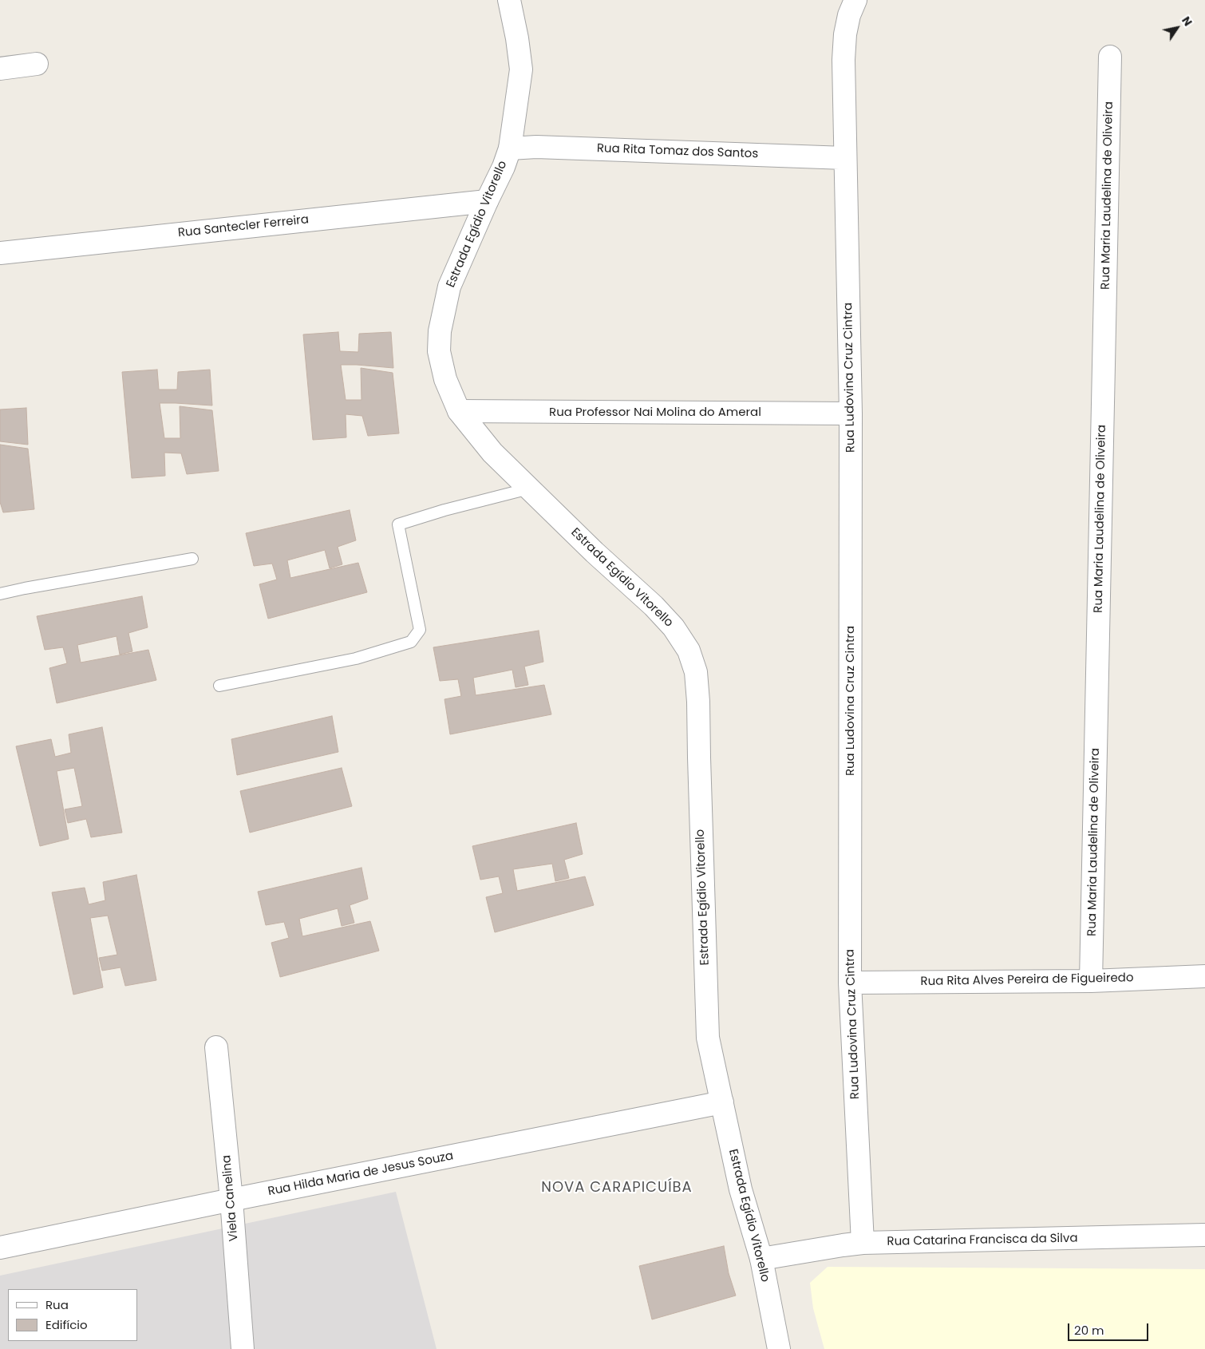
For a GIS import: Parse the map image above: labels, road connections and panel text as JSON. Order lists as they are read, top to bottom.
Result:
{
  "streets": {
    "street": [
      "Rua Rita Tomaz dos Santos",
      "Rua Maria Laudelina de Oliveira",
      "Estrada Egídio Vitorello",
      "Rua Santecler Ferreira",
      "Rua Ludovina Cruz Cintra",
      "Rua Professor Nai Molina do Ameral",
      "Rua Rita Alves Pereira de Figueiredo",
      "Rua Hilda Maria de Jesus Souza",
      "Viela Canelina",
      "Rua Catarina Francisca da Silva"
    ]
  },
  "crossings": [
    ["Rua Rita Tomaz dos Santos", "Estrada Egídio Vitorello"],
    ["Rua Rita Tomaz dos Santos", "Rua Ludovina Cruz Cintra"],
    ["Rua Maria Laudelina de Oliveira", "Rua Rita Alves Pereira de Figueiredo"],
    ["Estrada Egídio Vitorello", "Rua Santecler Ferreira"],
    ["Estrada Egídio Vitorello", "Rua Professor Nai Molina do Ameral"],
    ["Estrada Egídio Vitorello", "Rua Hilda Maria de Jesus Souza"],
    ["Estrada Egídio Vitorello", "Rua Catarina Francisca da Silva"],
    ["Rua Ludovina Cruz Cintra", "Rua Professor Nai Molina do Ameral"],
    ["Rua Ludovina Cruz Cintra", "Rua Rita Alves Pereira de Figueiredo"],
    ["Rua Ludovina Cruz Cintra", "Rua Catarina Francisca da Silva"],
    ["Rua Hilda Maria de Jesus Souza", "Viela Canelina"]
  ],
  "districts": ["NOVA CARAPICUÍBA"],
  "legend": ["Rua", "Edifício"],
  "scale_bar": "20 m",
  "north": "top right"
}
